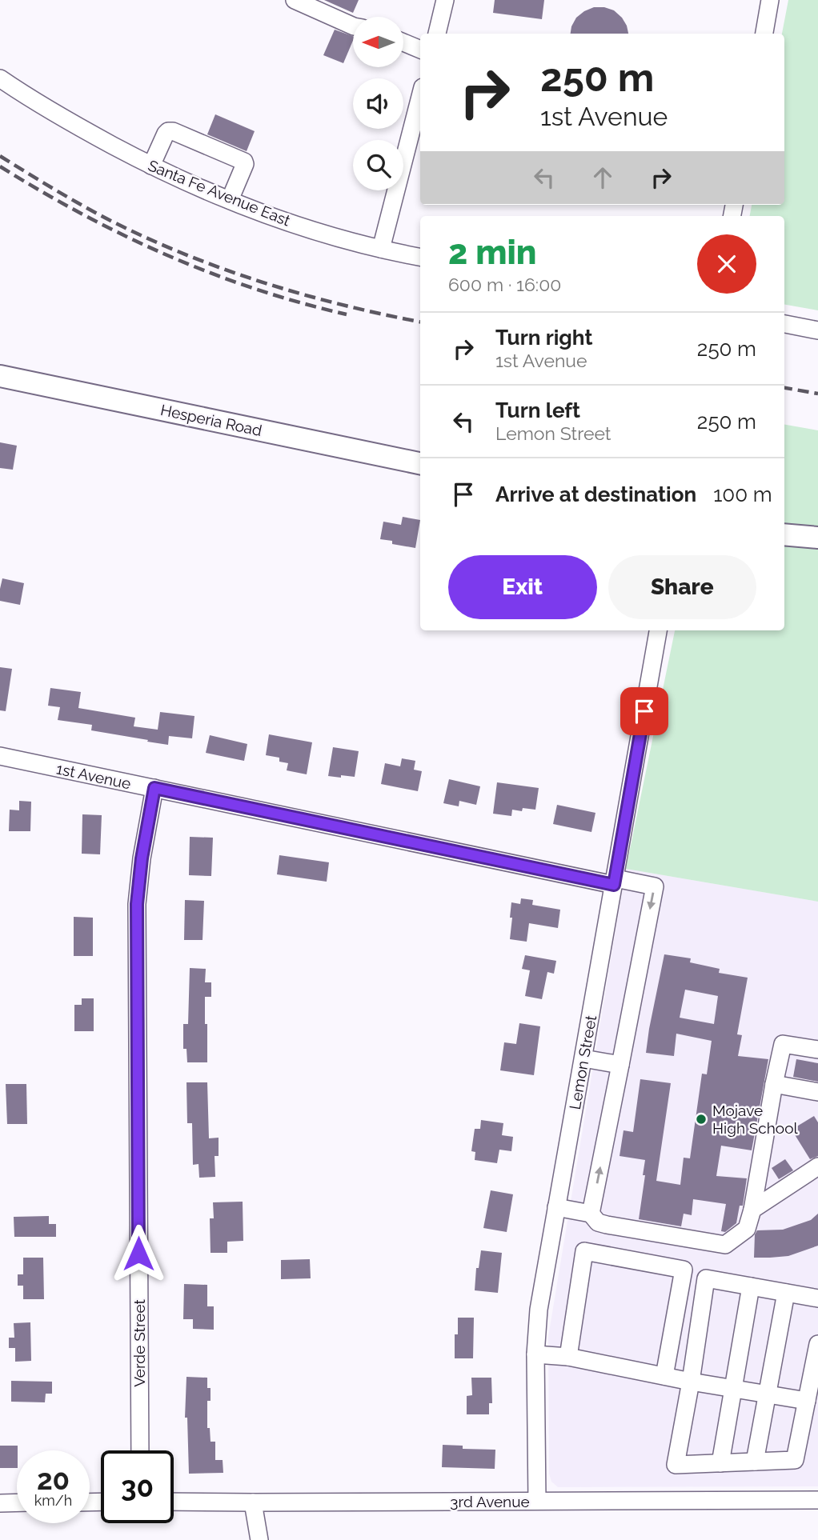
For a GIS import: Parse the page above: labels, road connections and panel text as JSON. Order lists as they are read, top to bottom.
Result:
{
  "streets": {
    "main road": ["Hesperia Road"],
    "street": [
      "Santa Fe Avenue East",
      "1st Avenue",
      "Lemon Street",
      "Verde Street",
      "3rd Avenue"
    ]
  },
  "crossings": [
    ["1st Avenue", "Lemon Street"],
    ["1st Avenue", "Verde Street"],
    ["Lemon Street", "3rd Avenue"]
  ],
  "places": ["Mojave High School"],
  "north": "left",
  "page": {
    "turn": ["250 m", "1st Avenue"],
    "heading": ["2 min", "600 m · 16:00"],
    "list": [
      {
        "name": "Turn right",
        "note": "1st Avenue",
        "value": "250 m"
      },
      {
        "name": "Turn left",
        "note": "Lemon Street",
        "value": "250 m"
      },
      {
        "name": "Arrive at destination",
        "value": "100 m"
      }
    ],
    "buttons": ["Exit", "Share"],
    "speed": "20 km/h",
    "limit": "30"
  }
}
